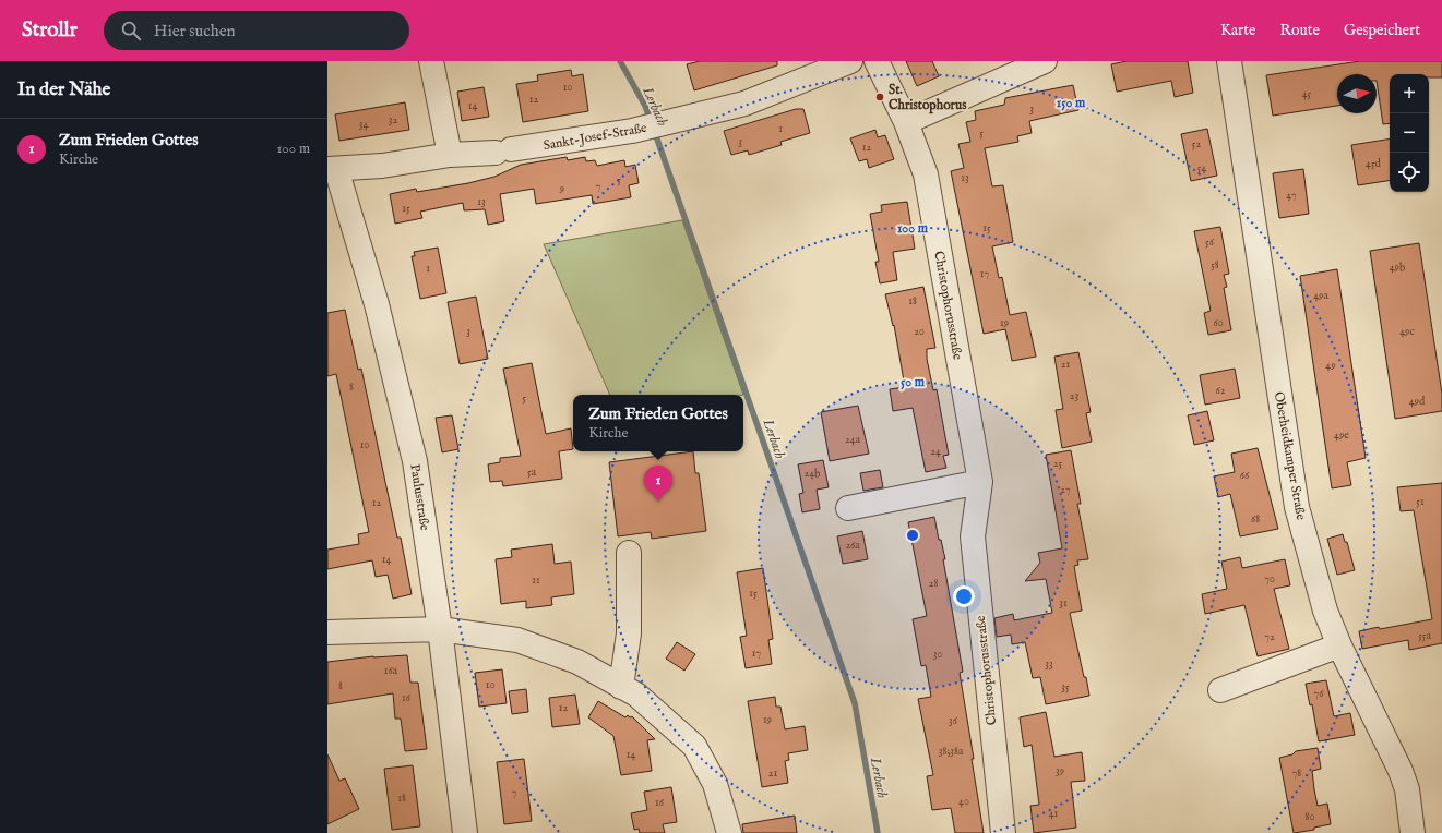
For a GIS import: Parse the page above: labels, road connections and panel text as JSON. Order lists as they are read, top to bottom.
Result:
{
  "streets": {
    "street": [
      "Sankt-Josef-Straße",
      "Christophorusstraße",
      "Oberheidkamper Straße",
      "Paulusstraße"
    ]
  },
  "crossings": [
    ["Sankt-Josef-Straße", "Paulusstraße"]
  ],
  "water": ["Lerbach"],
  "places": ["St. Christophorus"],
  "house_numbers": [
    "10",
    "45",
    "12",
    "14",
    "3",
    "32",
    "34",
    "1",
    "5",
    "3",
    "52",
    "12",
    "45d",
    "54",
    "13",
    "5",
    "7",
    "9",
    "47",
    "13",
    "15",
    "15",
    "56",
    "58",
    "49b",
    "1",
    "17",
    "49a",
    "18",
    "19",
    "60",
    "3",
    "20",
    "49c",
    "21",
    "49",
    "8",
    "62",
    "23",
    "5",
    "49d",
    "49e",
    "24a",
    "10",
    "24",
    "25",
    "5a",
    "24b",
    "66",
    "27",
    "51",
    "12",
    "68",
    "26a",
    "14",
    "70",
    "11",
    "28",
    "15",
    "31",
    "55a",
    "72",
    "17",
    "30",
    "33",
    "16a",
    "10",
    "8",
    "35",
    "76",
    "16",
    "12",
    "19",
    "36",
    "38;38a",
    "14",
    "39",
    "21",
    "78",
    "7",
    "18",
    "40",
    "16",
    "41",
    "80"
  ],
  "north": "right",
  "page": {
    "header": "Strollr",
    "search": "Hier suchen",
    "nav": ["Karte", "Route", "Gespeichert"],
    "heading": "In der Nähe",
    "map_buttons": ["+", "−"],
    "list": [
      {
        "mark": "1",
        "name": "Zum Frieden Gottes",
        "note": "Kirche",
        "value": "100 m"
      }
    ],
    "popup": ["Zum Frieden Gottes", "Kirche"],
    "pins": "1"
  },
  "rings": ["150 m", "100 m", "50 m"]
}
